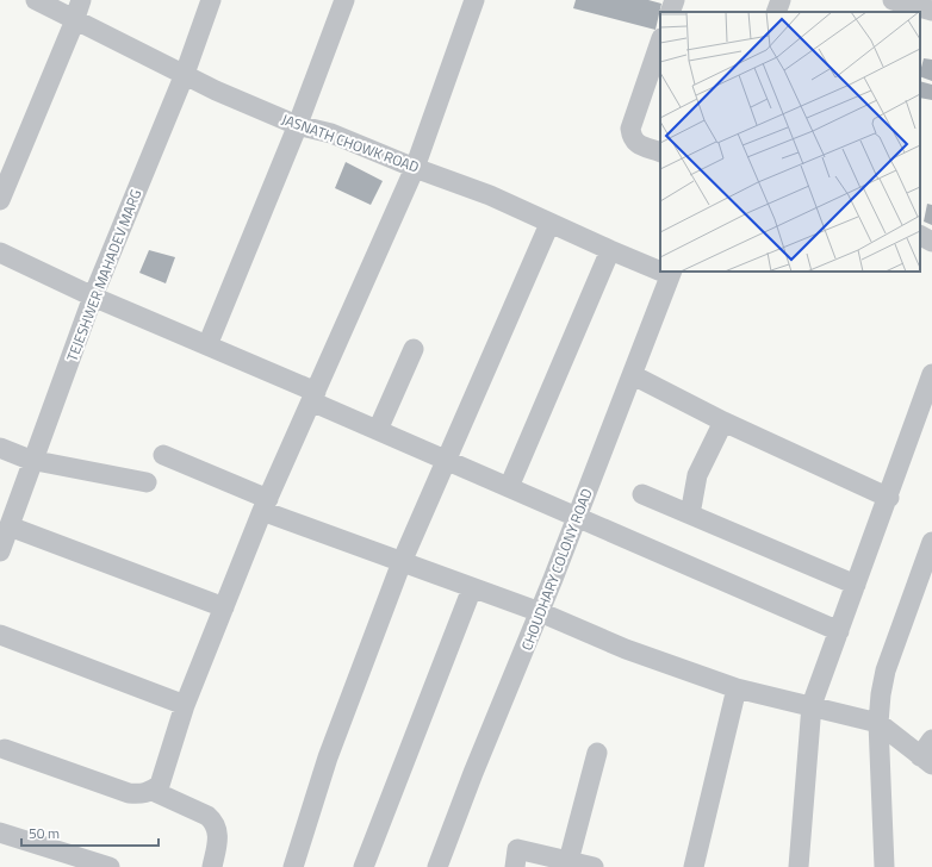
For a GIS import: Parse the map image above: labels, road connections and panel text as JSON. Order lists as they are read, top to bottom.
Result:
{
  "streets": {
    "street": ["JASNATH CHOWK ROAD", "TEJESHWER MAHADEV MARG", "CHOUDHARY COLONY ROAD"]
  },
  "crossings": [
    ["JASNATH CHOWK ROAD", "TEJESHWER MAHADEV MARG"]
  ],
  "scale_bar": "50 m"
}
